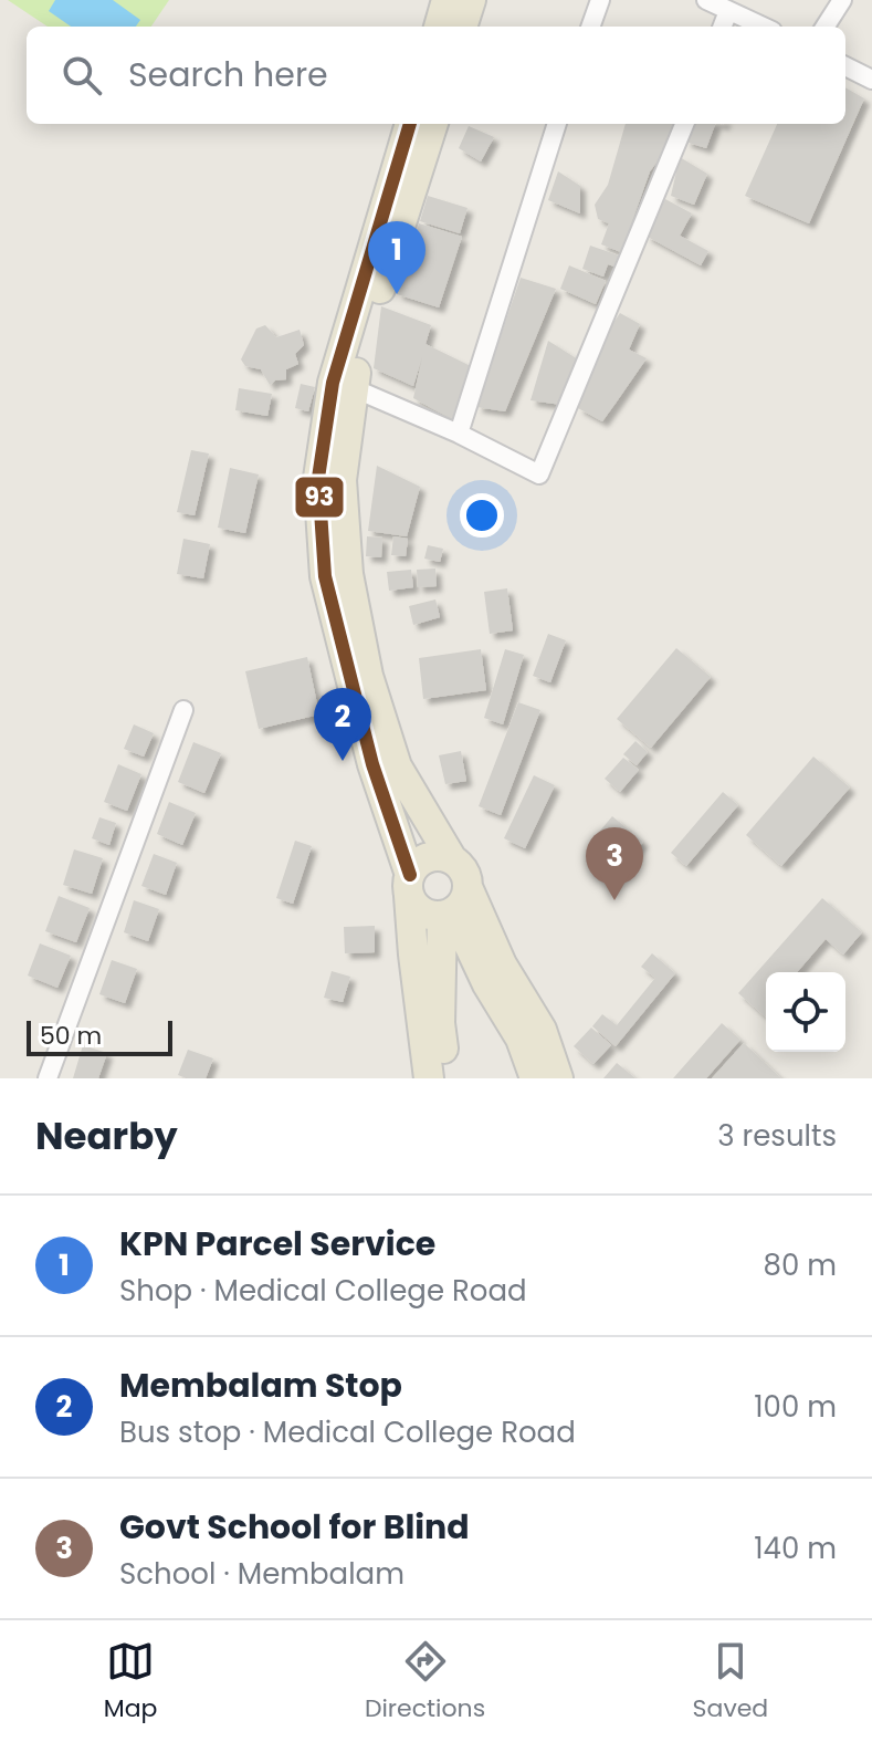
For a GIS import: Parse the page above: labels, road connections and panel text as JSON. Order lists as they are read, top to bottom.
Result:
{
  "lines": ["transit line 93"],
  "scale_bar": "50 m",
  "page": {
    "search": "Search here",
    "pins": ["1", "2", "3"],
    "scale": "50 m",
    "heading": ["Nearby", "3 results"],
    "list": [
      {
        "mark": "1",
        "name": "KPN Parcel Service",
        "note": "Shop · Medical College Road",
        "value": "80 m"
      },
      {
        "mark": "2",
        "name": "Membalam Stop",
        "note": "Bus stop · Medical College Road",
        "value": "100 m"
      },
      {
        "mark": "3",
        "name": "Govt School for Blind",
        "note": "School · Membalam",
        "value": "140 m"
      }
    ],
    "nav": ["Map", "Directions", "Saved"]
  }
}
